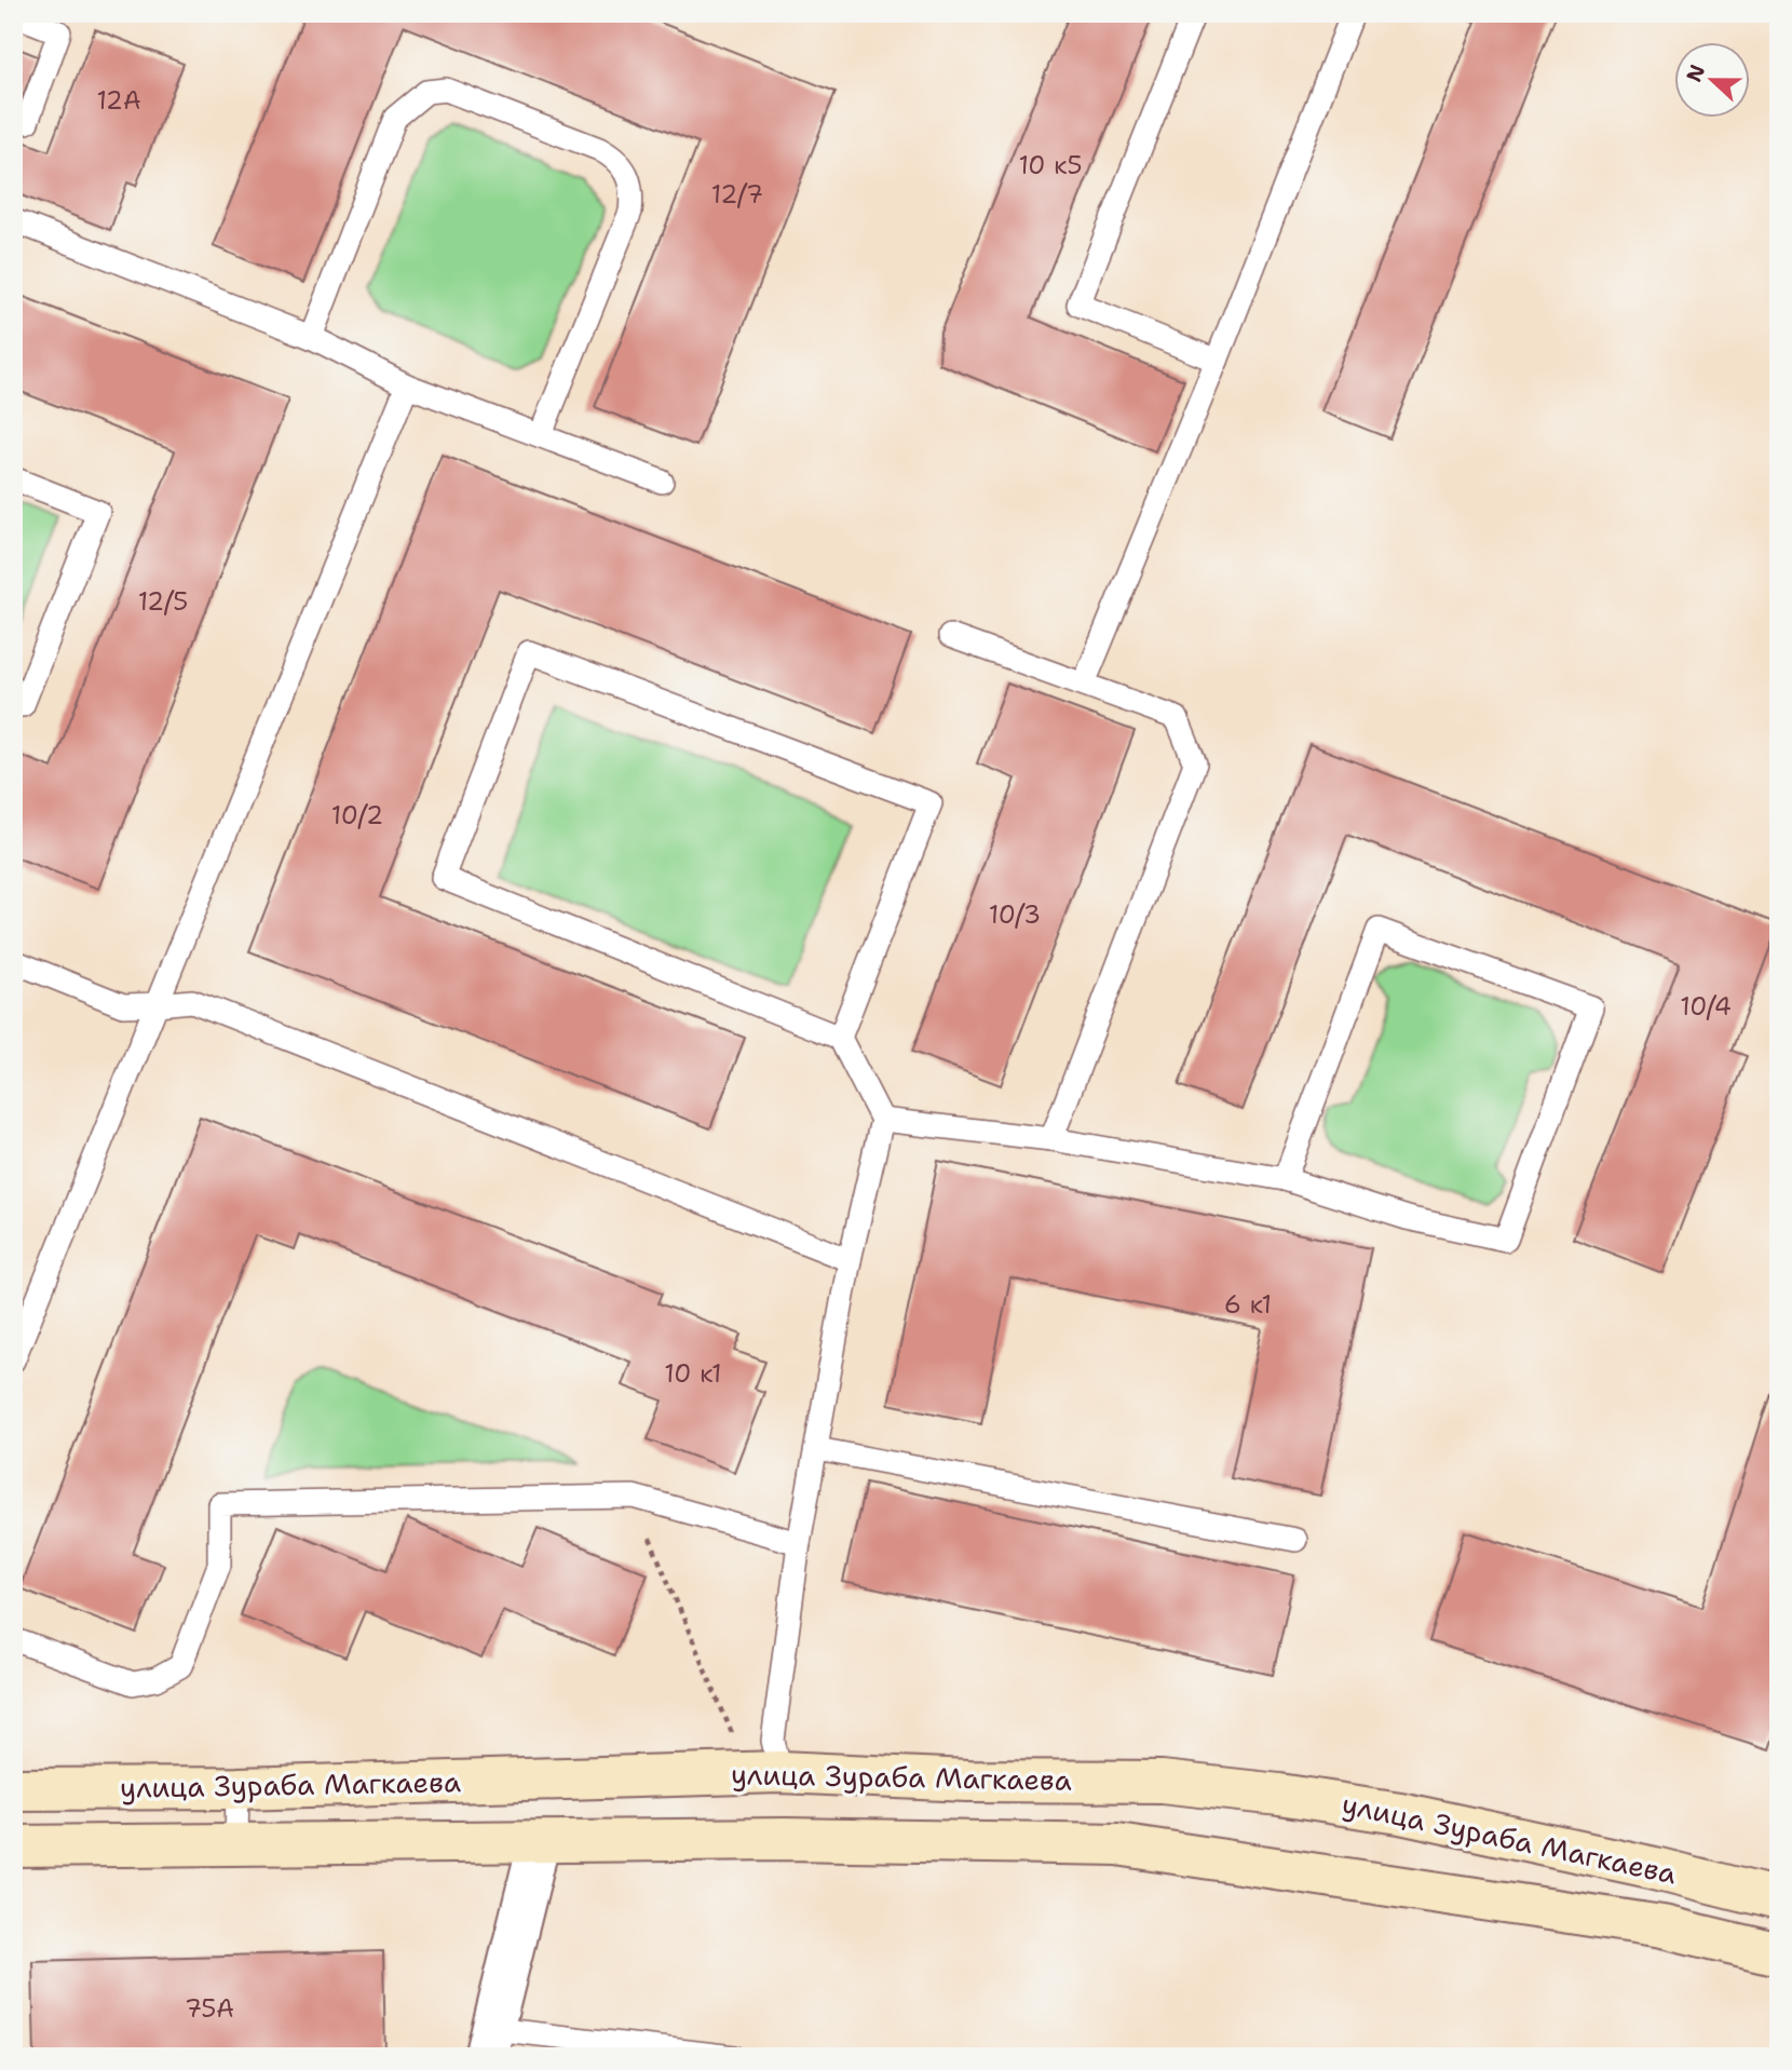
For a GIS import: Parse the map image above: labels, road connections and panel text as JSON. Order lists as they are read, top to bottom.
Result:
{
  "streets": {
    "main road": ["улица Зураба Магкаева"]
  },
  "house_numbers": [
    "12А",
    "10 к5",
    "12/7",
    "12/5",
    "10/2",
    "10/3",
    "10/4",
    "6 к1",
    "10 к1",
    "75А"
  ],
  "north": "left"
}
